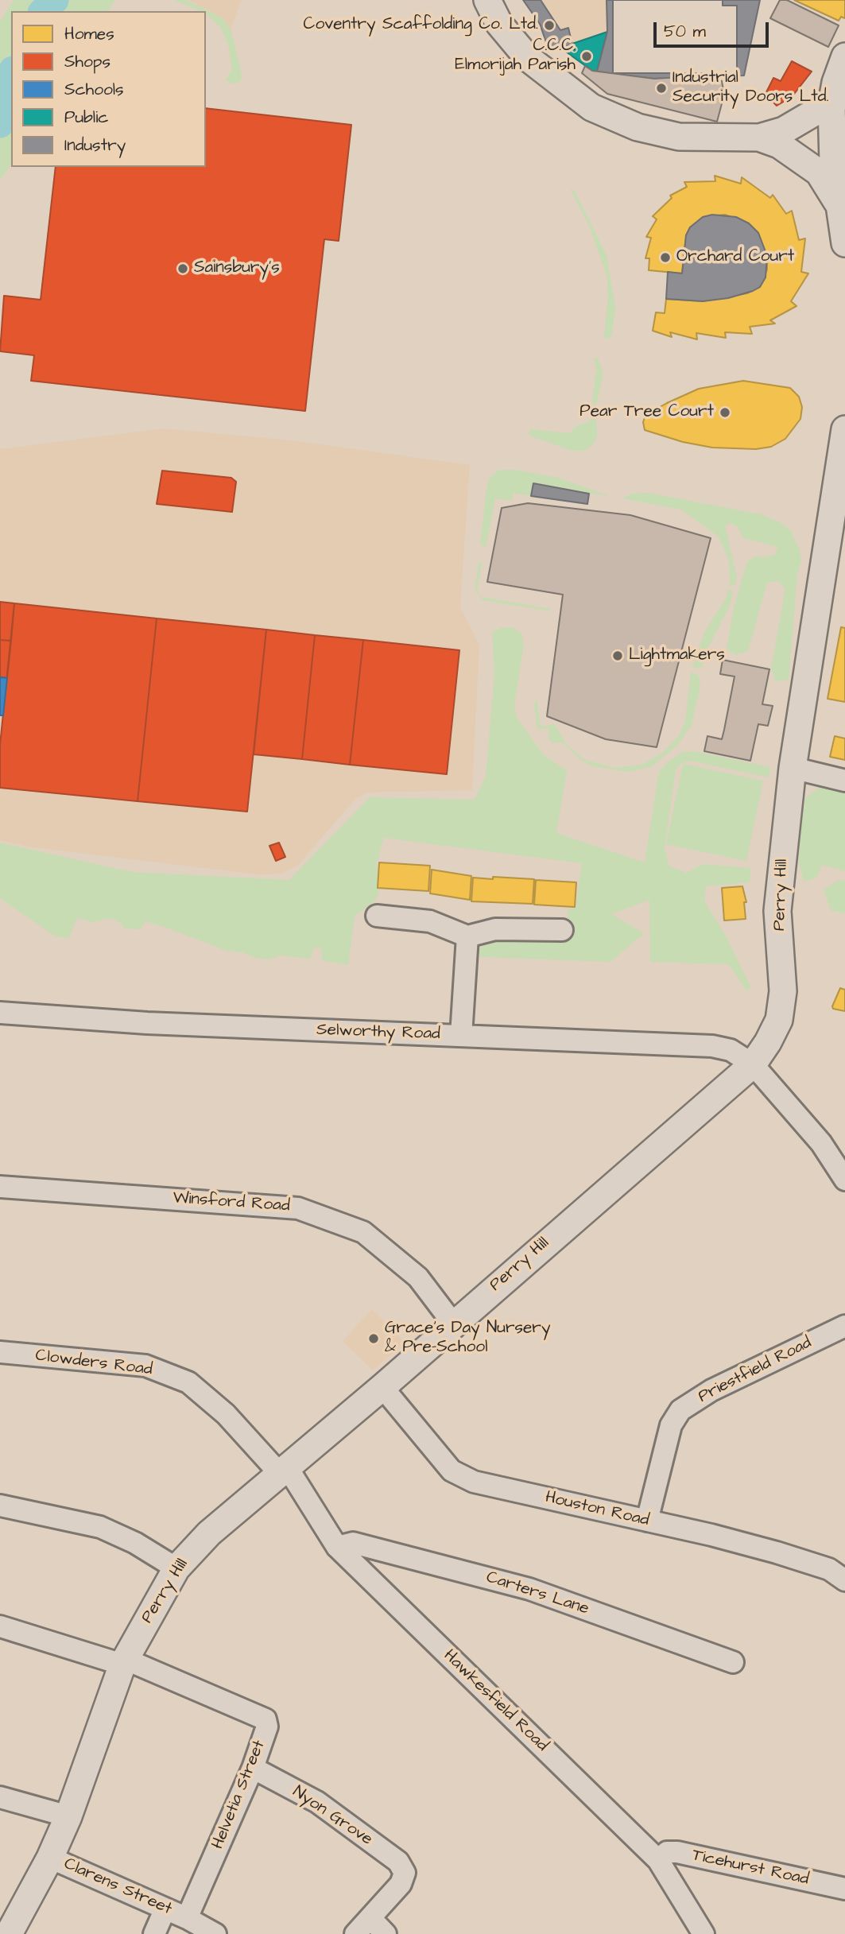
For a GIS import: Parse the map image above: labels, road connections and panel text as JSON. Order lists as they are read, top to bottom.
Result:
{
  "streets": {
    "main road": ["Perry Hill"],
    "street": [
      "Selworthy Road",
      "Winsford Road",
      "Clowders Road",
      "Priestfield Road",
      "Houston Road",
      "Carters Lane",
      "Hawkesfield Road",
      "Helvetia Street",
      "Nyon Grove",
      "Ticehurst Road",
      "Clarens Street"
    ]
  },
  "crossings": [
    ["Perry Hill", "Selworthy Road"],
    ["Perry Hill", "Winsford Road"],
    ["Perry Hill", "Clowders Road"],
    ["Perry Hill", "Houston Road"],
    ["Perry Hill", "Hawkesfield Road"],
    ["Perry Hill", "Helvetia Street"],
    ["Perry Hill", "Clarens Street"],
    ["Clowders Road", "Hawkesfield Road"],
    ["Priestfield Road", "Houston Road"],
    ["Carters Lane", "Hawkesfield Road"],
    ["Hawkesfield Road", "Ticehurst Road"],
    ["Helvetia Street", "Nyon Grove"],
    ["Helvetia Street", "Clarens Street"]
  ],
  "places": [
    "Coventry Scaffolding Co. Ltd.",
    "C.C.C. Elmorijah Parish",
    "Industrial Security Doors Ltd.",
    "Orchard Court",
    "Sainsbury's",
    "Pear Tree Court",
    "Lightmakers",
    "Grace’s Day Nursery & Pre-School"
  ],
  "legend": [
    "Homes",
    "Shops",
    "Schools",
    "Public",
    "Industry"
  ],
  "scale_bar": "50 m"
}
